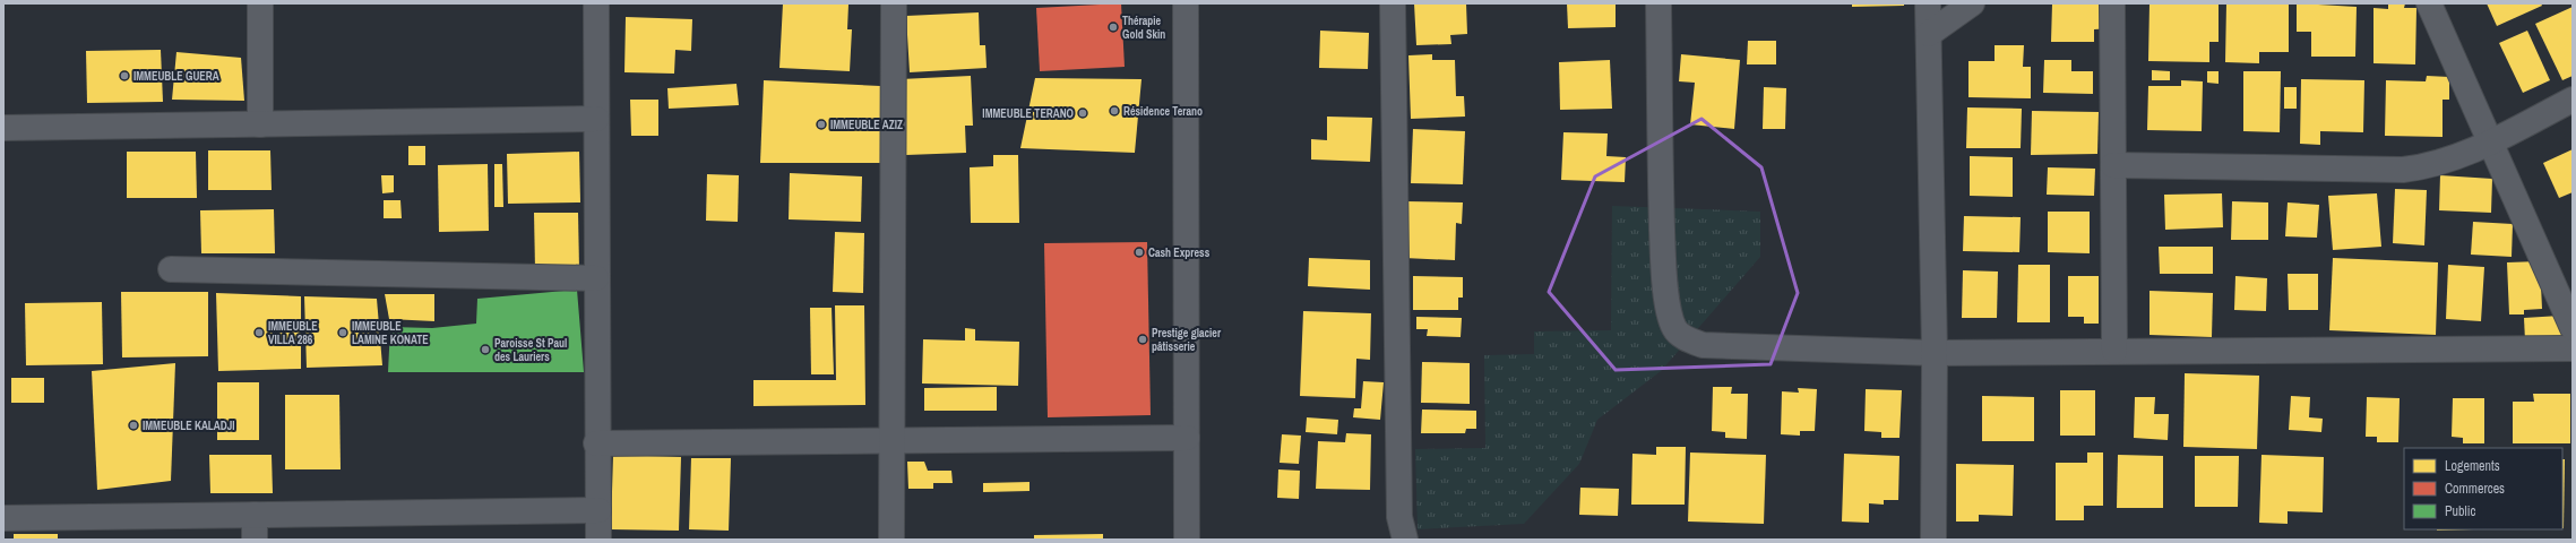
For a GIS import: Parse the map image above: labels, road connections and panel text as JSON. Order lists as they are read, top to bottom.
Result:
{
  "places": [
    "Thérapie Gold Skin",
    "IMMEUBLE GUERA",
    "Résidence Terano",
    "IMMEUBLE TERANO",
    "IMMEUBLE AZIZ",
    "Cash Express",
    "IMMEUBLE VILLA 286",
    "IMMEUBLE LAMINE KONATE",
    "Prestige glacier pâtisserie",
    "Paroisse St Paul des Lauriers",
    "IMMEUBLE KALADJI"
  ],
  "legend": ["Logements", "Commerces", "Public"]
}
